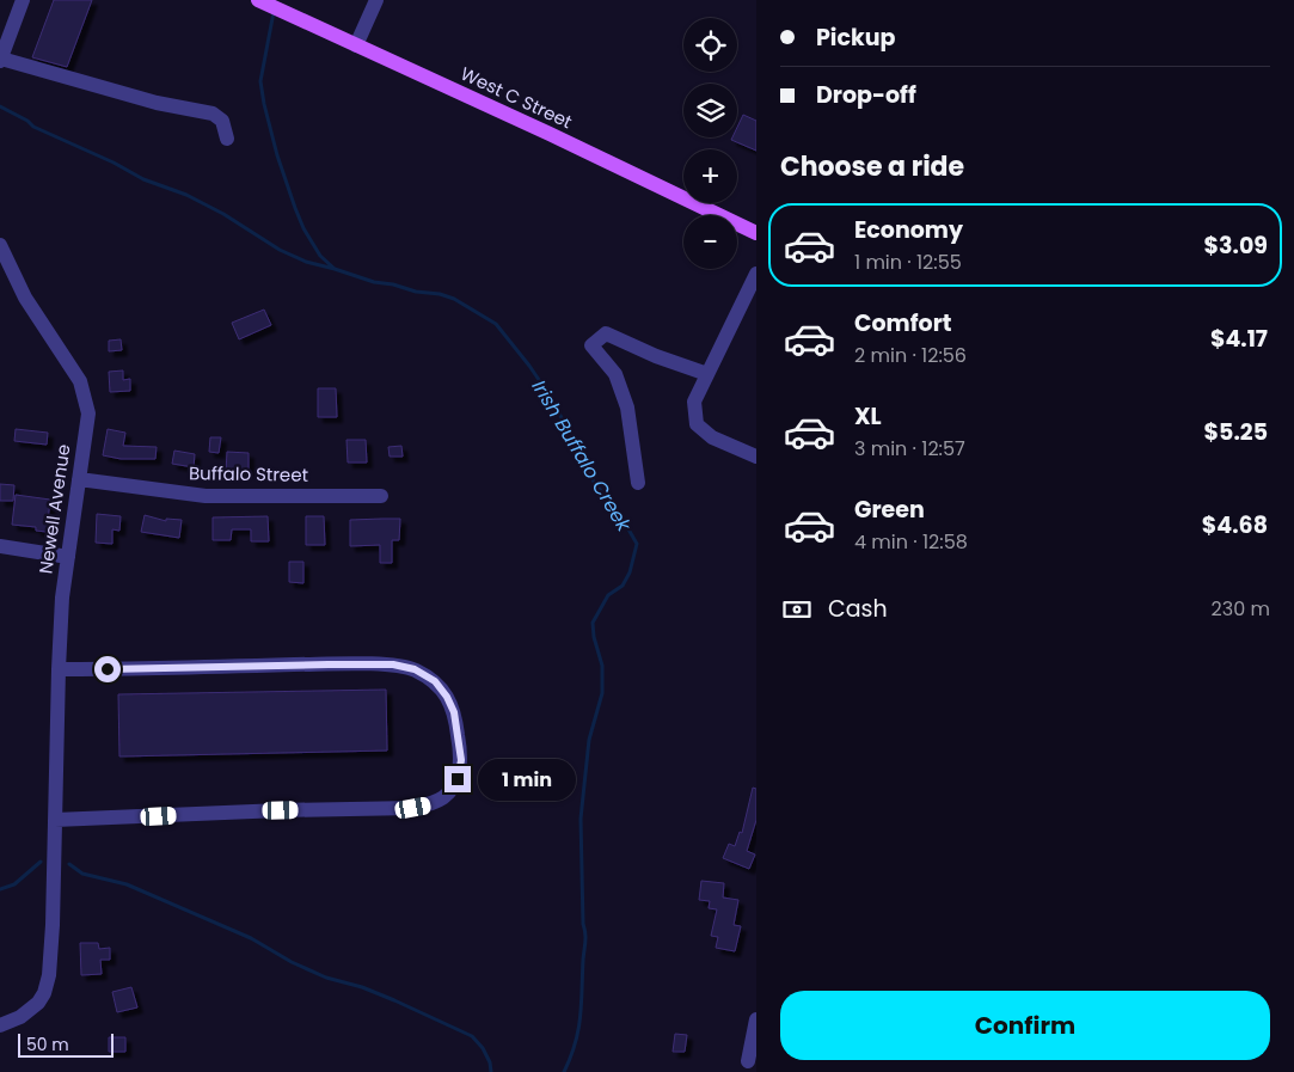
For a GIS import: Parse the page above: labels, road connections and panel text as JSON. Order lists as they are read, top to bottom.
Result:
{
  "streets": {
    "main road": ["West C Street"],
    "street": ["Buffalo Street", "Newell Avenue"]
  },
  "crossings": [
    ["Buffalo Street", "Newell Avenue"]
  ],
  "water": ["Irish Buffalo Creek"],
  "scale_bar": "50 m",
  "page": {
    "banner": ["Pickup", "Drop-off"],
    "map_buttons": ["+", "−"],
    "heading": "Choose a ride",
    "list": [
      {
        "name": "Economy",
        "note": "1 min · 12:55",
        "value": "$3.09"
      },
      {
        "name": "Comfort",
        "note": "2 min · 12:56",
        "value": "$4.17"
      },
      {
        "name": "XL",
        "note": "3 min · 12:57",
        "value": "$5.25"
      },
      {
        "name": "Green",
        "note": "4 min · 12:58",
        "value": "$4.68"
      }
    ],
    "pay": ["Cash", "230 m"],
    "bubble": "1 min",
    "buttons": "Confirm",
    "scale": "50 m"
  }
}
